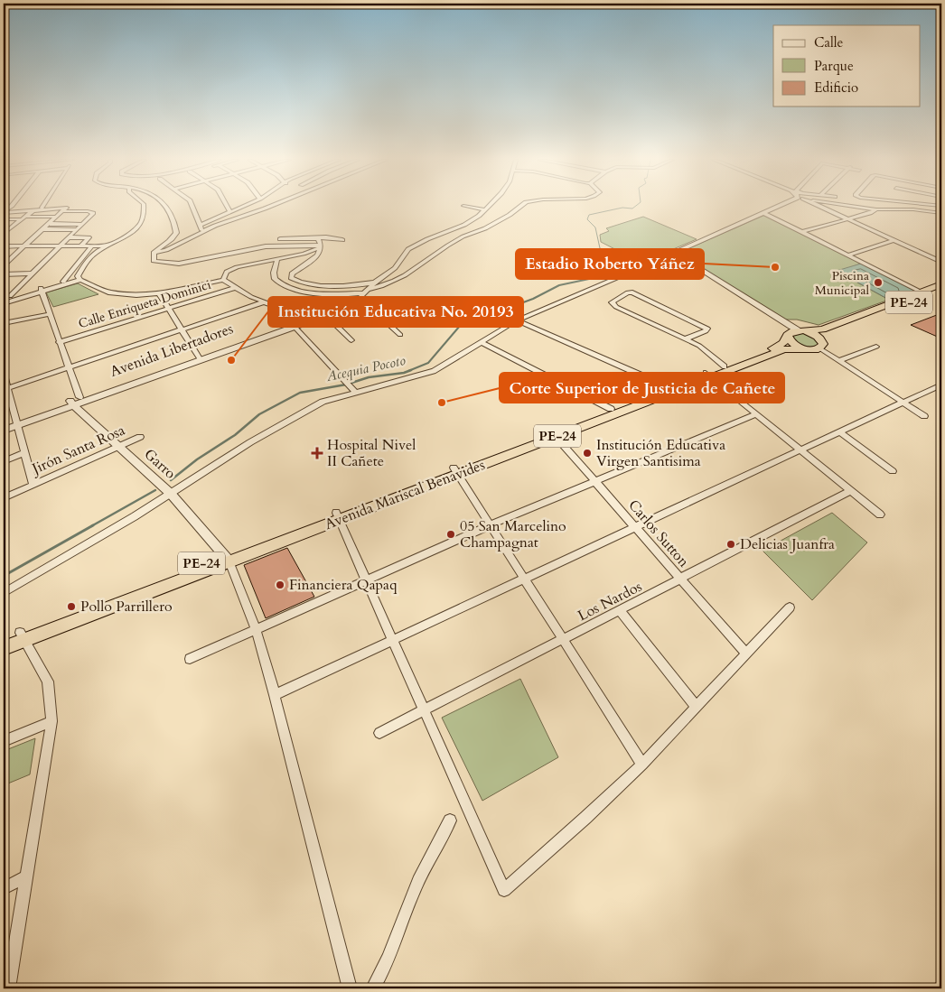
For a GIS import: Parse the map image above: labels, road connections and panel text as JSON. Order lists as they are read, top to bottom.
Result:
{
  "streets": {
    "highway": ["PE-24", "Avenida Mariscal Benavides"],
    "street": [
      "Calle Enriqueta Dominici",
      "Avenida Libertadores",
      "Jirón Santa Rosa",
      "Garro",
      "Carlos Sutton",
      "Los Nardos"
    ]
  },
  "crossings": [
    ["PE-24", "Avenida Mariscal Benavides"],
    ["Avenida Libertadores", "Garro"],
    ["Jirón Santa Rosa", "Garro"],
    ["Garro", "Avenida Mariscal Benavides"],
    ["Avenida Mariscal Benavides", "Carlos Sutton"],
    ["Carlos Sutton", "Los Nardos"]
  ],
  "water": ["Acequia Pocoto"],
  "places": {
    "other": [
      "Estadio Roberto Yáñez",
      "Piscina Municipal",
      "Institución Educativa No. 20193",
      "Corte Superior de Justicia de Cañete",
      "Institución Educativa Virgen Santisima",
      "05 San Marcelino Champagnat",
      "Delicias Juanfra",
      "Financiera Qapaq",
      "Pollo Parrillero"
    ],
    "health": ["Hospital Nivel II Cañete"]
  },
  "legend": ["Calle", "Parque", "Edificio"]
}
